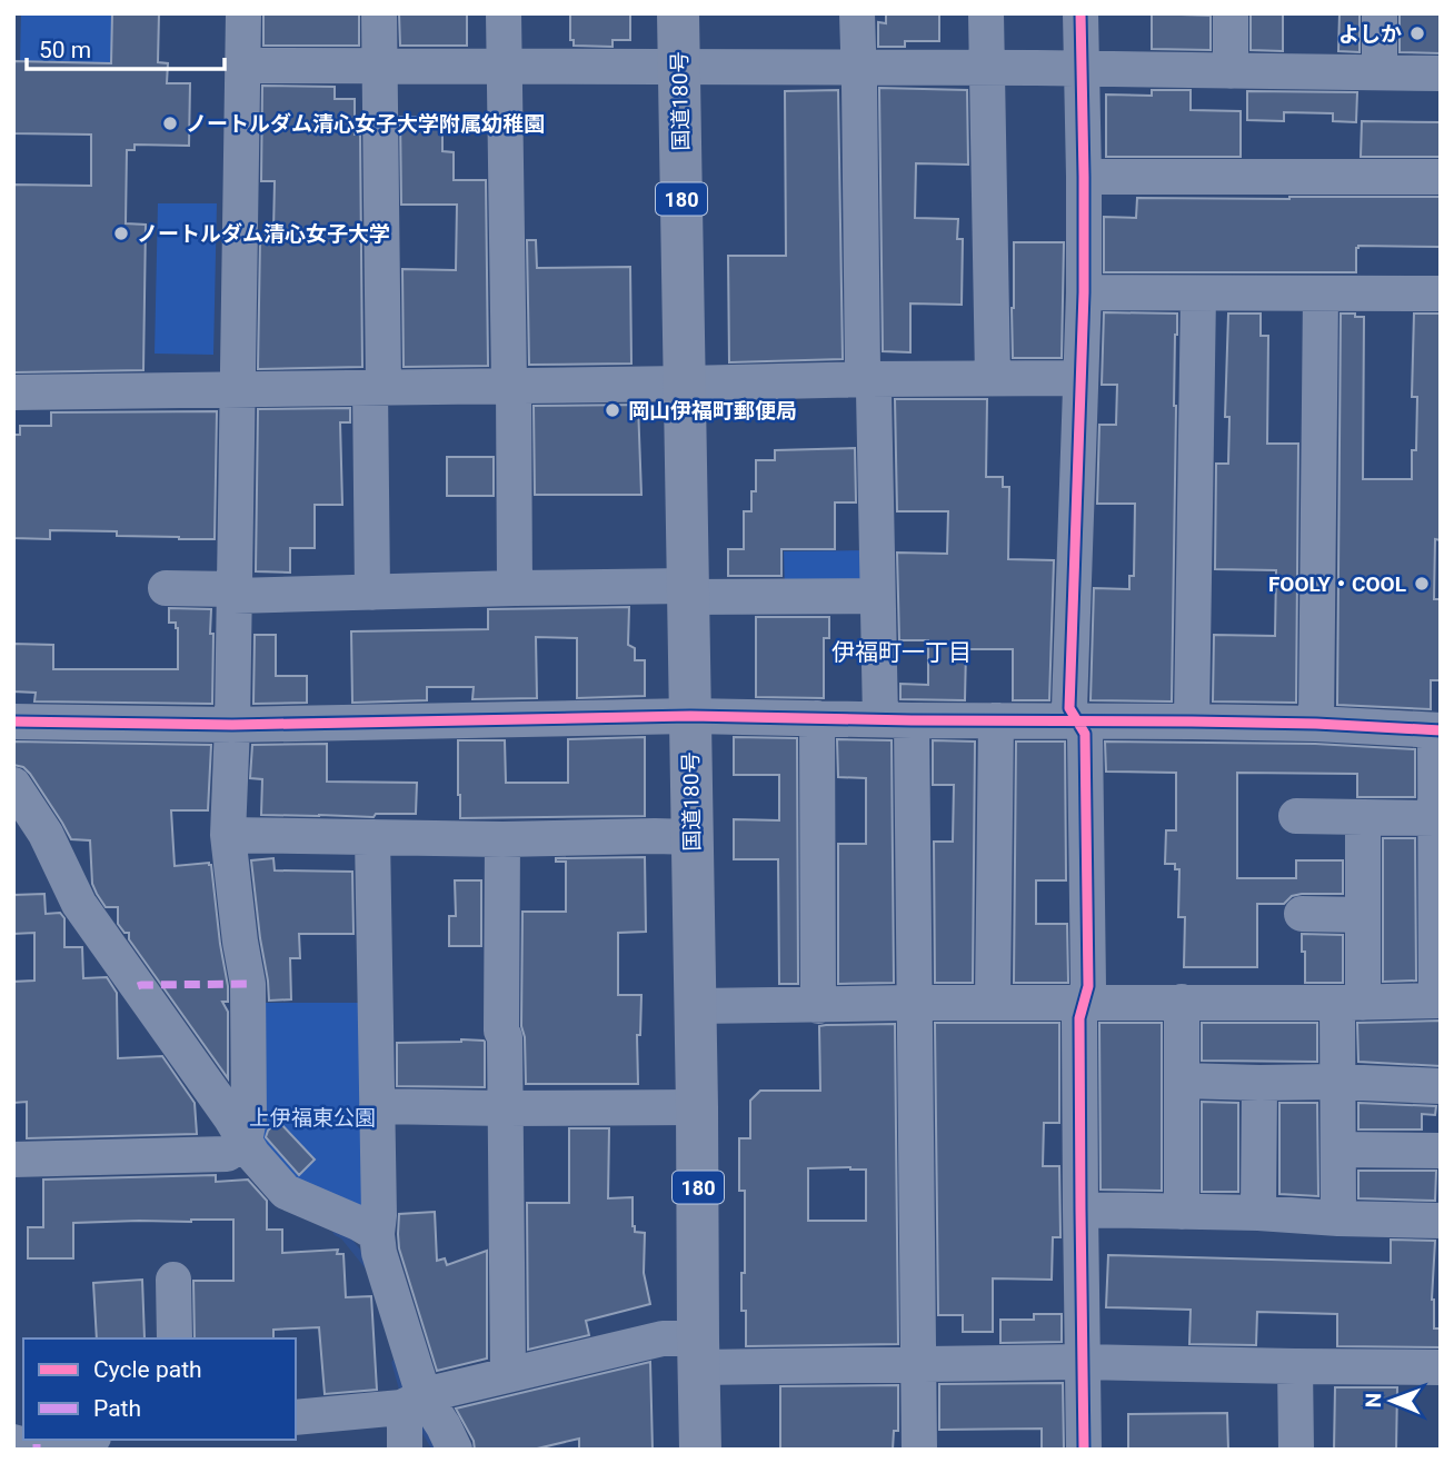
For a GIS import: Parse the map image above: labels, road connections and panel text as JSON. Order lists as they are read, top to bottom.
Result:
{
  "streets": {
    "highway": ["国道180号", "180"]
  },
  "districts": ["伊福町一丁目"],
  "parks": ["上伊福東公園"],
  "places": [
    "よしか",
    "ノートルダム清心女子大学附属幼稚園",
    "ノートルダム清心女子大学",
    "岡山伊福町郵便局",
    "FOOLY・COOL"
  ],
  "legend": ["Cycle path", "Path"],
  "scale_bar": "50 m",
  "north": "left"
}
